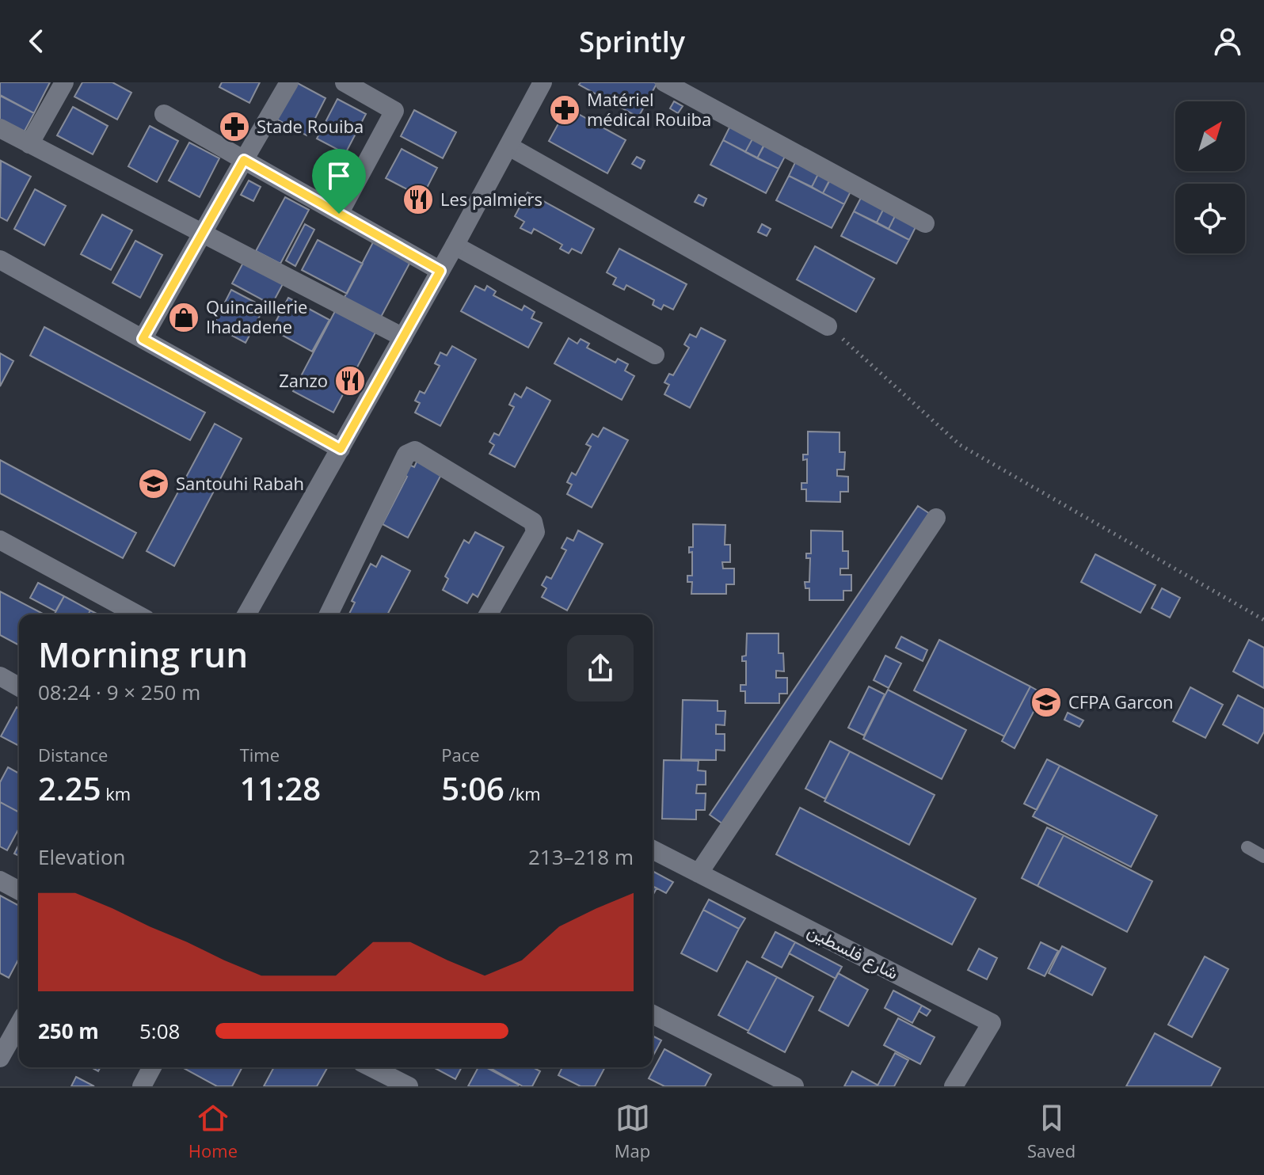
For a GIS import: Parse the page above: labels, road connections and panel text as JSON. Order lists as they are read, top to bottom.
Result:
{
  "streets": {
    "street": ["شارع فلسطين"]
  },
  "places": {
    "pharmacy": ["Matériel médical Rouiba", "Stade Rouiba"],
    "restaurant": ["Les palmiers", "Zanzo"],
    "shop": ["Quincaillerie Ihadadene"],
    "school or university": ["Santouhi Rabah", "CFPA Garcon"]
  },
  "north": "top right",
  "page": {
    "header": "Sprintly",
    "heading": ["Morning run", "08:24 · 9 × 250 m"],
    "stats": [
      ["Distance", "2.25 km"],
      ["Time", "11:28"],
      ["Pace", "5:06 /km"]
    ],
    "chart": ["Elevation", "213–218 m"],
    "list": [
      {
        "name": "250 m",
        "note": "5:08"
      }
    ],
    "tabs": ["Home", "Map", "Saved"]
  }
}
